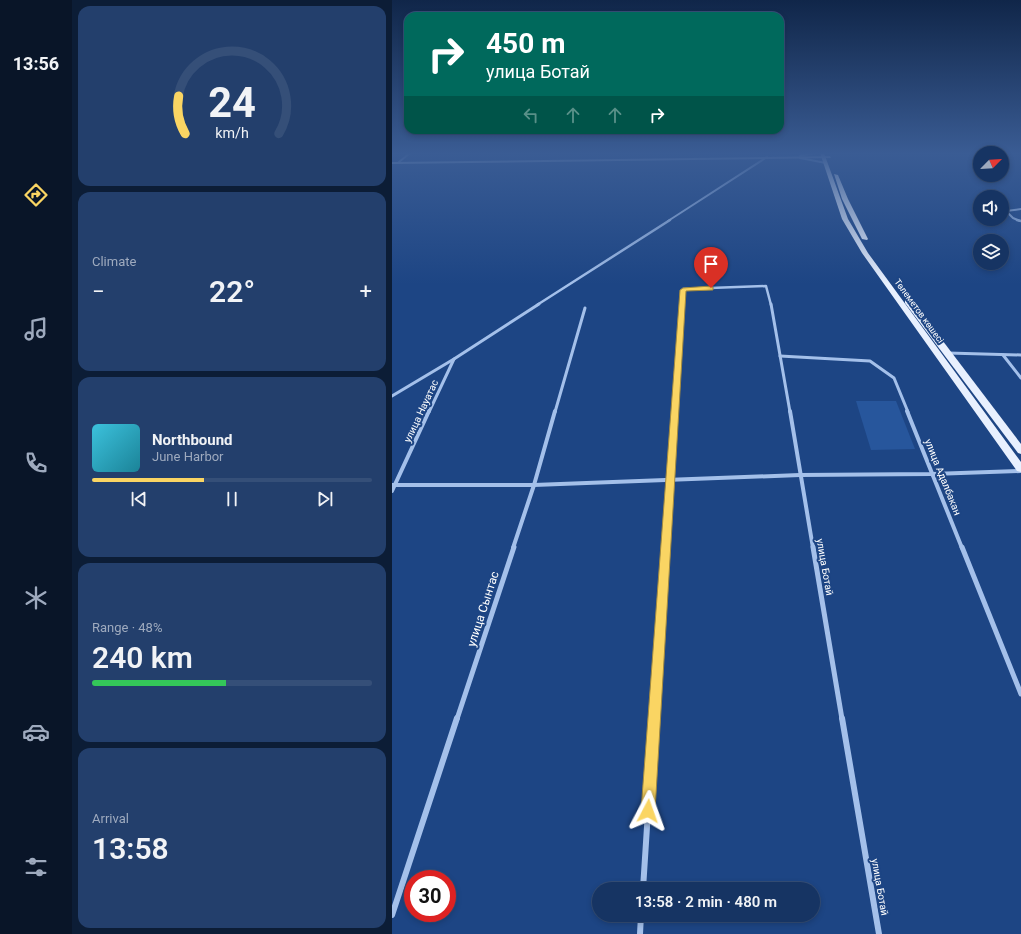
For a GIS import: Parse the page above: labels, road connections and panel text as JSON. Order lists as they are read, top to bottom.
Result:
{
  "streets": {
    "main road": ["Төлеметов көшесі"],
    "street": [
      "улица Науатас",
      "улица Адалбакан",
      "улица Ботай",
      "улица Сынтас"
    ]
  },
  "crossings": [
    ["улица Адалбакан", "улица Ботай"]
  ],
  "north": "top right",
  "page": {
    "tabs": "13:56",
    "turn": ["450 m", "улица Ботай"],
    "tile": [
      "Climate",
      ["Range · 48%", "240 km"],
      ["Arrival", "13:58"]
    ],
    "heat": ["−", "22°", "+"],
    "song": ["Northbound", "June Harbor"],
    "limit": "30",
    "trip": "13:58 · 2 min · 480 m",
    "gauge": ["24", "km/h"]
  }
}
